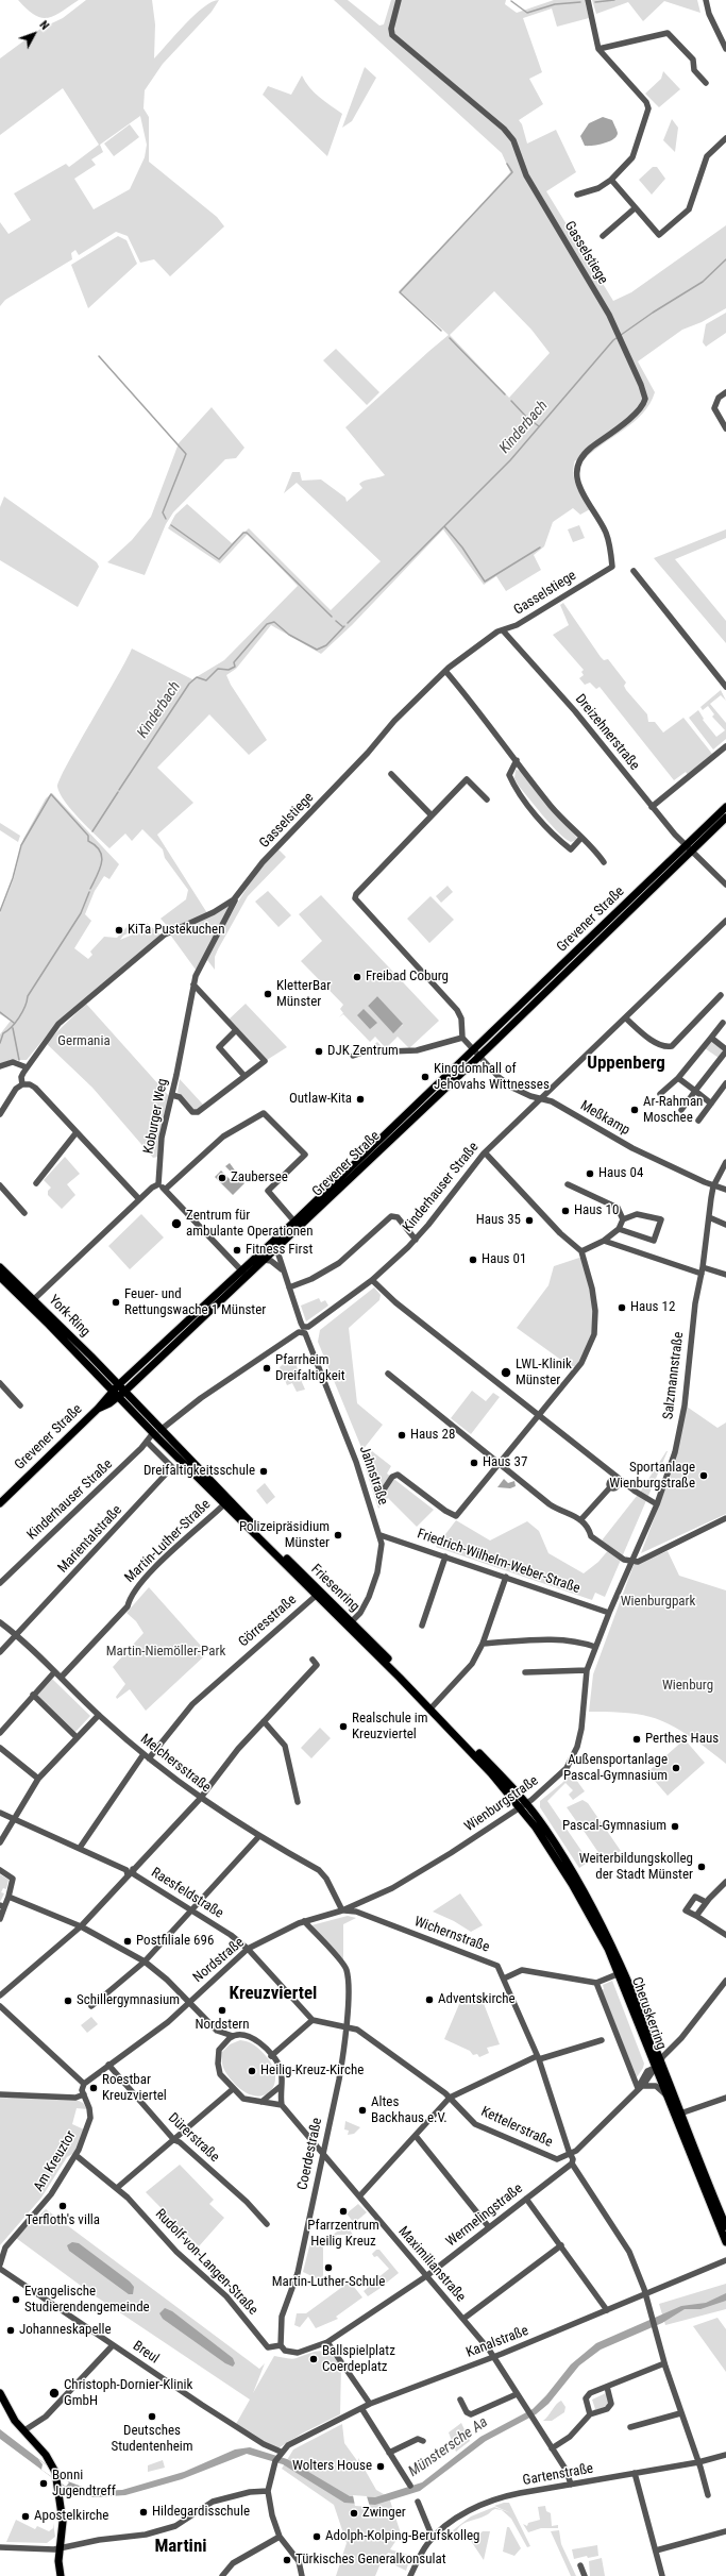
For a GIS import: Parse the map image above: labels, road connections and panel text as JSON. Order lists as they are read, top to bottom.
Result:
{
  "streets": {
    "main road": [
      "Grevener Straße",
      "York-Ring",
      "Friesenring",
      "Cheruskerring"
    ],
    "street": [
      "Gasselstiege",
      "Dreizehnerstraße",
      "Koburger Weg",
      "Meßkamp",
      "Kinderhauser Straße",
      "Salzmannstraße",
      "Jahnstraße",
      "Marientalstraße",
      "Martin-Luther-Straße",
      "Friedrich-Wilhelm-Weber-Straße",
      "Görresstraße",
      "Melchersstraße",
      "Wienburgstraße",
      "Raesfeldstraße",
      "Wichernstraße",
      "Nordstraße",
      "Kettelerstraße",
      "Dürerstraße",
      "Coerdestraße",
      "Am Kreuztor",
      "Wermelingstraße",
      "Rudolf-von-Langen-Straße",
      "Maximilianstraße",
      "Kanalstraße",
      "Breul",
      "Gartenstraße"
    ]
  },
  "crossings": [
    ["Gasselstiege", "Dreizehnerstraße"],
    ["Gasselstiege", "Koburger Weg"],
    ["Dreizehnerstraße", "Grevener Straße"],
    ["Grevener Straße", "Meßkamp"],
    ["Grevener Straße", "York-Ring"],
    ["Grevener Straße", "Jahnstraße"],
    ["Grevener Straße", "Friesenring"],
    ["Meßkamp", "Kinderhauser Straße"],
    ["Meßkamp", "Salzmannstraße"],
    ["Kinderhauser Straße", "Jahnstraße"],
    ["Kinderhauser Straße", "Marientalstraße"],
    ["Kinderhauser Straße", "Friesenring"],
    ["York-Ring", "Friesenring"],
    ["Salzmannstraße", "Wienburgstraße"],
    ["Jahnstraße", "Friedrich-Wilhelm-Weber-Straße"],
    ["Jahnstraße", "Friesenring"],
    ["Marientalstraße", "Melchersstraße"],
    ["Martin-Luther-Straße", "Friesenring"],
    ["Martin-Luther-Straße", "Melchersstraße"],
    ["Friedrich-Wilhelm-Weber-Straße", "Wienburgstraße"],
    ["Friesenring", "Görresstraße"],
    ["Friesenring", "Wienburgstraße"],
    ["Friesenring", "Cheruskerring"],
    ["Görresstraße", "Melchersstraße"],
    ["Melchersstraße", "Wienburgstraße"],
    ["Melchersstraße", "Wichernstraße"],
    ["Melchersstraße", "Nordstraße"],
    ["Wienburgstraße", "Wichernstraße"],
    ["Wienburgstraße", "Nordstraße"],
    ["Wienburgstraße", "Cheruskerring"],
    ["Raesfeldstraße", "Nordstraße"],
    ["Wichernstraße", "Nordstraße"],
    ["Wichernstraße", "Kettelerstraße"],
    ["Nordstraße", "Dürerstraße"],
    ["Nordstraße", "Coerdestraße"],
    ["Nordstraße", "Am Kreuztor"],
    ["Kettelerstraße", "Coerdestraße"],
    ["Coerdestraße", "Wermelingstraße"],
    ["Coerdestraße", "Rudolf-von-Langen-Straße"],
    ["Coerdestraße", "Maximilianstraße"],
    ["Am Kreuztor", "Rudolf-von-Langen-Straße"],
    ["Wermelingstraße", "Rudolf-von-Langen-Straße"],
    ["Wermelingstraße", "Maximilianstraße"],
    ["Maximilianstraße", "Kanalstraße"],
    ["Maximilianstraße", "Gartenstraße"],
    ["Kanalstraße", "Breul"]
  ],
  "districts": ["Uppenberg", "Kreuzviertel", "Martini"],
  "water": ["Kinderbach", "Münstersche Aa"],
  "parks": [
    "Germania",
    "Wienburgpark",
    "Martin-Niemöller-Park",
    "Wienburg"
  ],
  "places": [
    "KiTa Pustekuchen",
    "Freibad Coburg",
    "KletterBar Münster",
    "DJK Zentrum",
    "Kingdomhall of Jehovahs Wittnesses",
    "Outlaw-Kita",
    "Ar-Rahman Moschee",
    "Haus 04",
    "Zaubersee",
    "Haus 10",
    "Haus 35",
    "Zentrum für ambulante Operationen",
    "Fitness First",
    "Haus 01",
    "Feuer- und Rettungswache 1 Münster",
    "Haus 12",
    "Pfarrheim Dreifaltigkeit",
    "LWL-Klinik Münster",
    "Haus 28",
    "Haus 37",
    "Dreifaltigkeitsschule",
    "Sportanlage Wienburgstraße",
    "Polizeipräsidium Münster",
    "Realschule im Kreuzviertel",
    "Perthes Haus",
    "Außensportanlage Pascal-Gymnasium",
    "Pascal-Gymnasium",
    "Weiterbildungskolleg der Stadt Münster",
    "Postfiliale 696",
    "Adventskirche",
    "Schillergymnasium",
    "Nordstern",
    "Heilig-Kreuz-Kirche",
    "Roestbar Kreuzviertel",
    "Altes Backhaus e.V.",
    "Terfloth's villa",
    "Pfarrzentrum Heilig Kreuz",
    "Martin-Luther-Schule",
    "Evangelische Studierendengemeinde",
    "Johanneskapelle",
    "Ballspielplatz Coerdeplatz",
    "Christoph-Dornier-Klinik GmbH",
    "Deutsches Studentenheim",
    "Wolters House",
    "Bonni Jugendtreff",
    "Hildegardisschule",
    "Zwinger",
    "Apostelkirche",
    "Adolph-Kolping-Berufskolleg",
    "Türkisches Generalkonsulat"
  ],
  "north": "top right"
}
